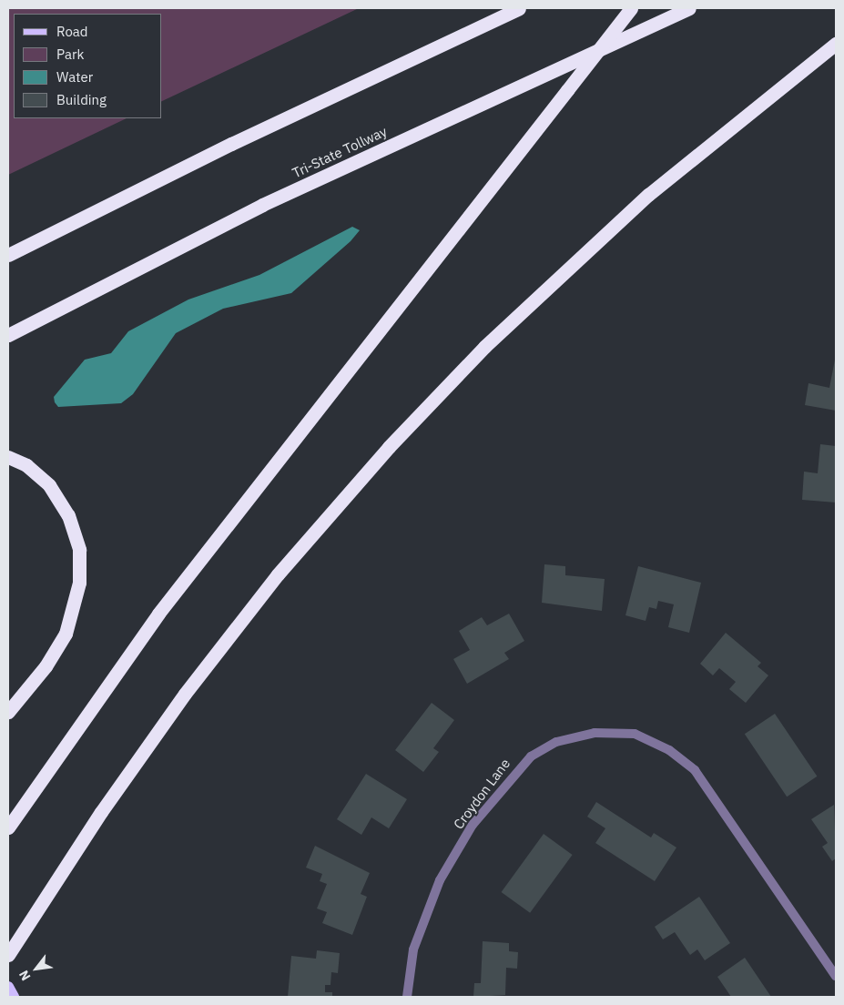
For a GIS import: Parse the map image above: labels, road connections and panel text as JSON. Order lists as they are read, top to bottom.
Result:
{
  "streets": {
    "highway": ["Tri-State Tollway"],
    "street": ["Croydon Lane"]
  },
  "legend": [
    "Road",
    "Park",
    "Water",
    "Building"
  ],
  "north": "bottom left"
}
